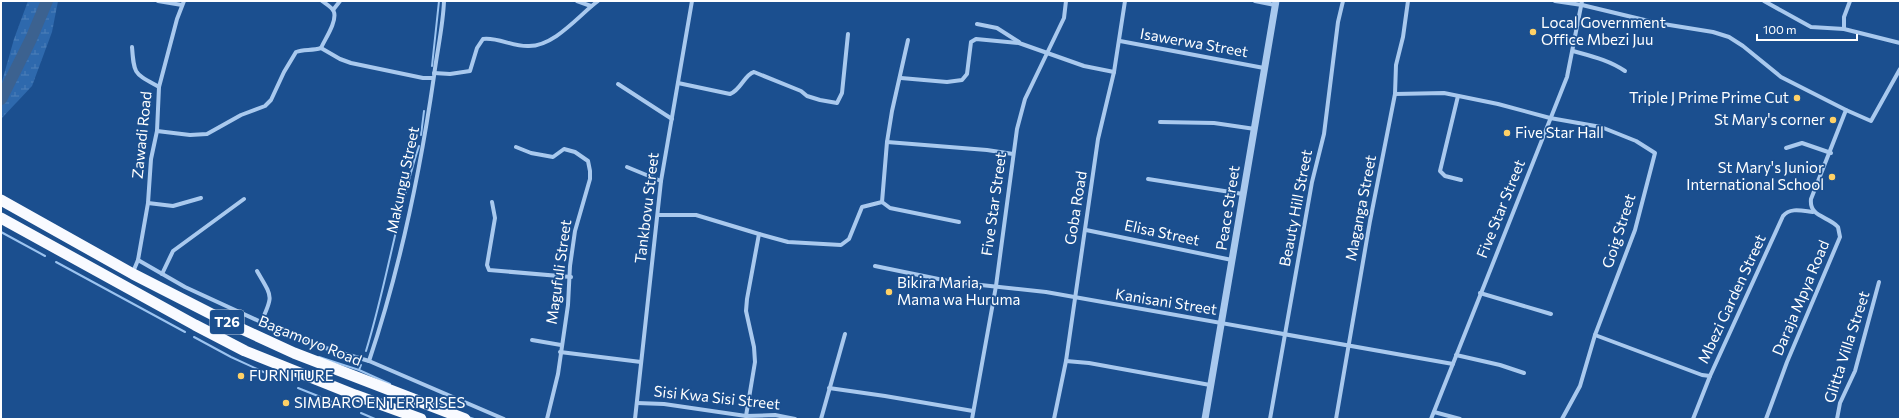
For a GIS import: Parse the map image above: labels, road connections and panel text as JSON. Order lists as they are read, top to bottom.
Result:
{
  "streets": {
    "highway": ["T26", "Bagamoyo Road"],
    "street": [
      "Isawerwa Street",
      "Zawadi Road",
      "Makungu Street",
      "Five Star Street",
      "Tankbovu Street",
      "Goba Road",
      "Peace Street",
      "Beauty Hill Street",
      "Maganga Street",
      "Goig Street",
      "Elisa Street",
      "Magufuli Street",
      "Daraja Mpya Road",
      "Mbezi Garden Street",
      "Kanisani Street",
      "Glitta Villa Street",
      "Sisi Kwa Sisi Street"
    ]
  },
  "crossings": [
    ["Isawerwa Street", "Goba Road"],
    ["Isawerwa Street", "Peace Street"],
    ["Zawadi Road", "Bagamoyo Road"],
    ["Five Star Street", "Goig Street"],
    ["Five Star Street", "Kanisani Street"],
    ["Tankbovu Street", "Sisi Kwa Sisi Street"],
    ["Goba Road", "Elisa Street"],
    ["Goba Road", "Kanisani Street"],
    ["Peace Street", "Elisa Street"],
    ["Peace Street", "Kanisani Street"],
    ["Beauty Hill Street", "Kanisani Street"],
    ["Maganga Street", "Kanisani Street"],
    ["Goig Street", "Mbezi Garden Street"],
    ["Daraja Mpya Road", "Mbezi Garden Street"]
  ],
  "places": [
    "Local Government Office Mbezi Juu",
    "Triple J Prime Prime Cut",
    "St Mary's corner",
    "Five Star Hall",
    "St Mary's Junior International School",
    "Bikira Maria, Mama wa Huruma",
    "FURNITURE",
    "SIMBARO ENTERPRISES"
  ],
  "scale_bar": "100 m"
}
